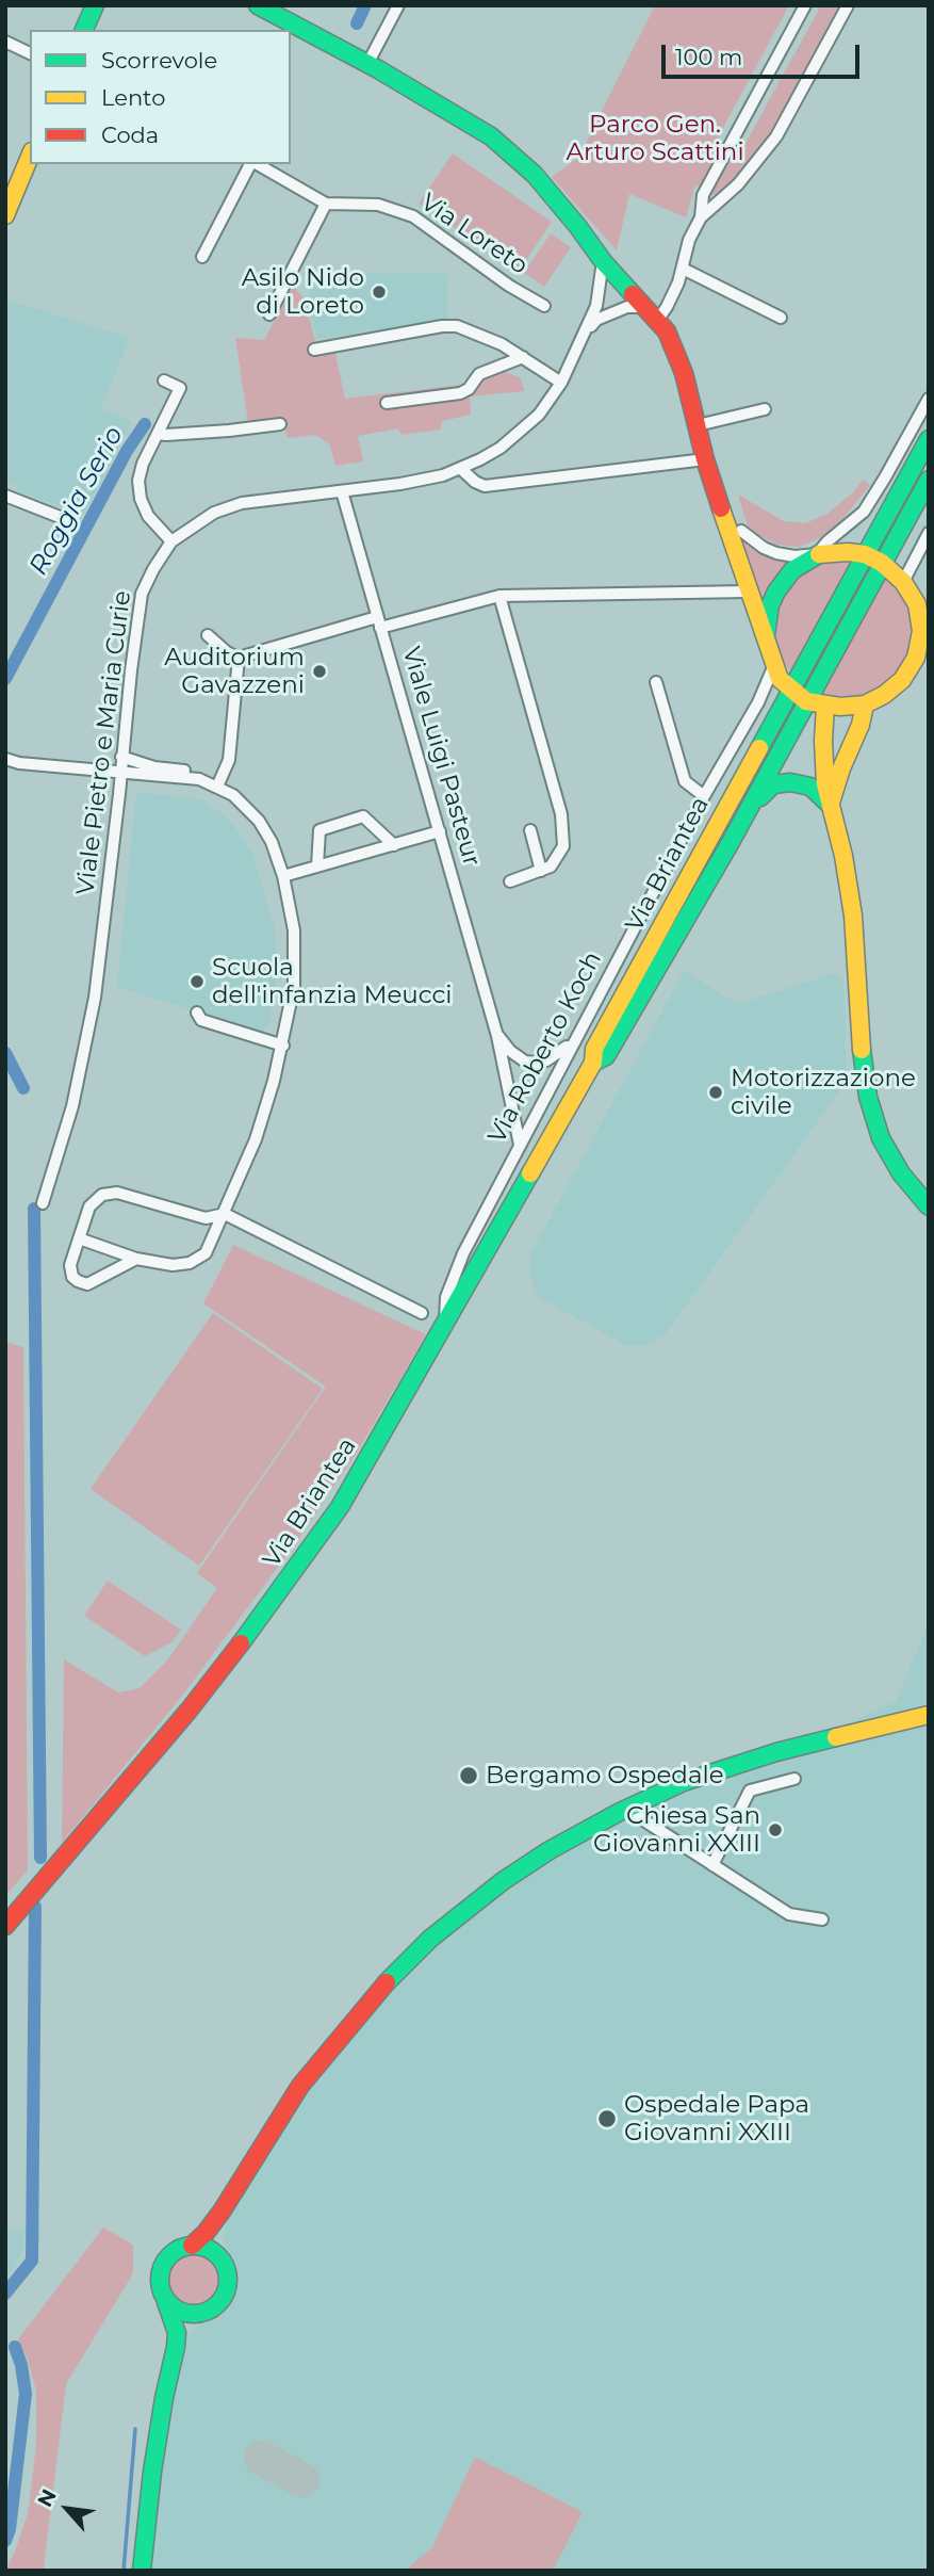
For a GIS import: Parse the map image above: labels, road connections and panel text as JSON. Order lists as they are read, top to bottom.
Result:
{
  "streets": {
    "street": [
      "Via Loreto",
      "Viale Pietro e Maria Curie",
      "Viale Luigi Pasteur",
      "Via Briantea",
      "Via Roberto Koch"
    ]
  },
  "crossings": [
    ["Viale Pietro e Maria Curie", "Viale Luigi Pasteur"],
    ["Viale Luigi Pasteur", "Via Roberto Koch"],
    ["Via Briantea", "Via Roberto Koch"]
  ],
  "water": ["Roggia Serio"],
  "parks": ["Parco Gen. Arturo Scattini"],
  "places": [
    "Asilo Nido di Loreto",
    "Auditorium Gavazzeni",
    "Scuola dell'infanzia Meucci",
    "Motorizzazione civile",
    "Bergamo Ospedale",
    "Chiesa San Giovanni XXIII",
    "Ospedale Papa Giovanni XXIII"
  ],
  "legend": ["Scorrevole", "Lento", "Coda"],
  "scale_bar": "100 m",
  "north": "top left"
}
